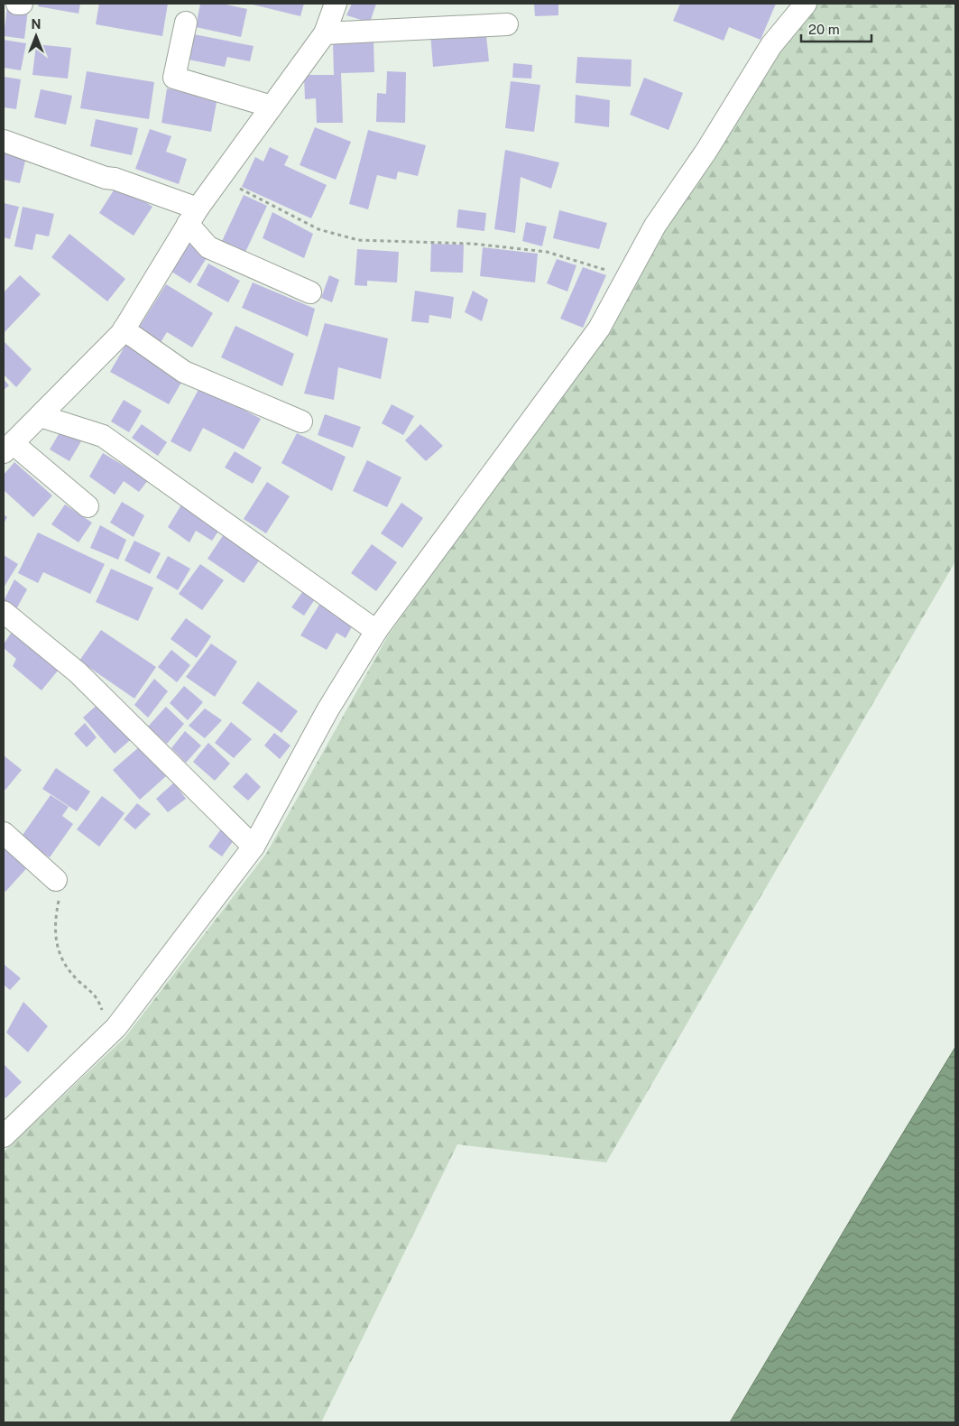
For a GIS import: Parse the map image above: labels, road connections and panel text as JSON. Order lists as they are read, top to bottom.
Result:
{
  "scale_bar": "20 m",
  "north": "top"
}
